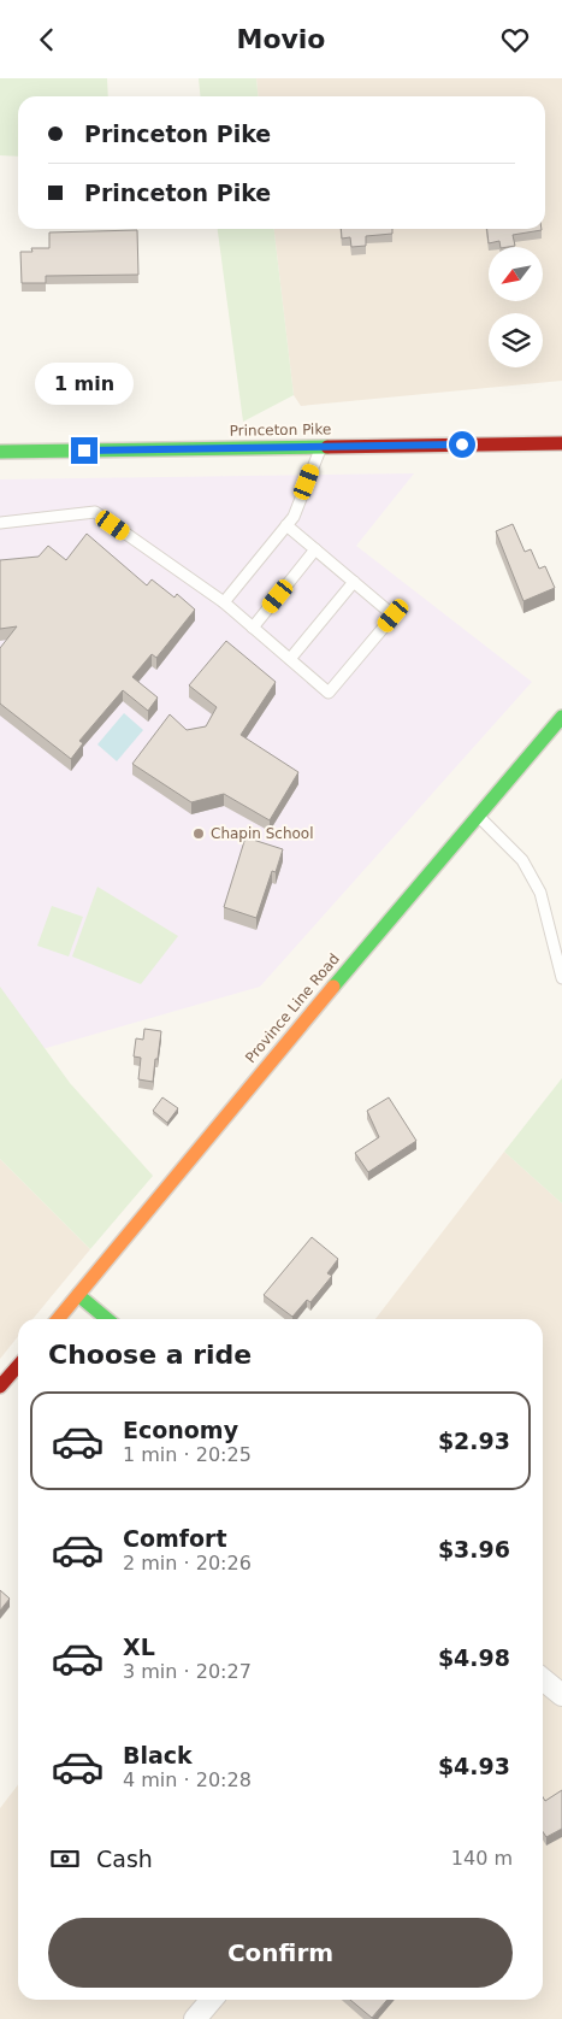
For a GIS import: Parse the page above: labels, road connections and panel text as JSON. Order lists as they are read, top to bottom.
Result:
{
  "streets": {
    "main road": ["Princeton Pike", "Province Line Road"]
  },
  "places": ["Chapin School"],
  "north": "bottom left",
  "page": {
    "header": "Movio",
    "banner": ["Princeton Pike", "Princeton Pike"],
    "bubble": "1 min",
    "heading": "Choose a ride",
    "list": [
      {
        "name": "Economy",
        "note": "1 min · 20:25",
        "value": "$2.93"
      },
      {
        "name": "Comfort",
        "note": "2 min · 20:26",
        "value": "$3.96"
      },
      {
        "name": "XL",
        "note": "3 min · 20:27",
        "value": "$4.98"
      },
      {
        "name": "Black",
        "note": "4 min · 20:28",
        "value": "$4.93"
      }
    ],
    "pay": ["Cash", "140 m"],
    "buttons": "Confirm"
  }
}
